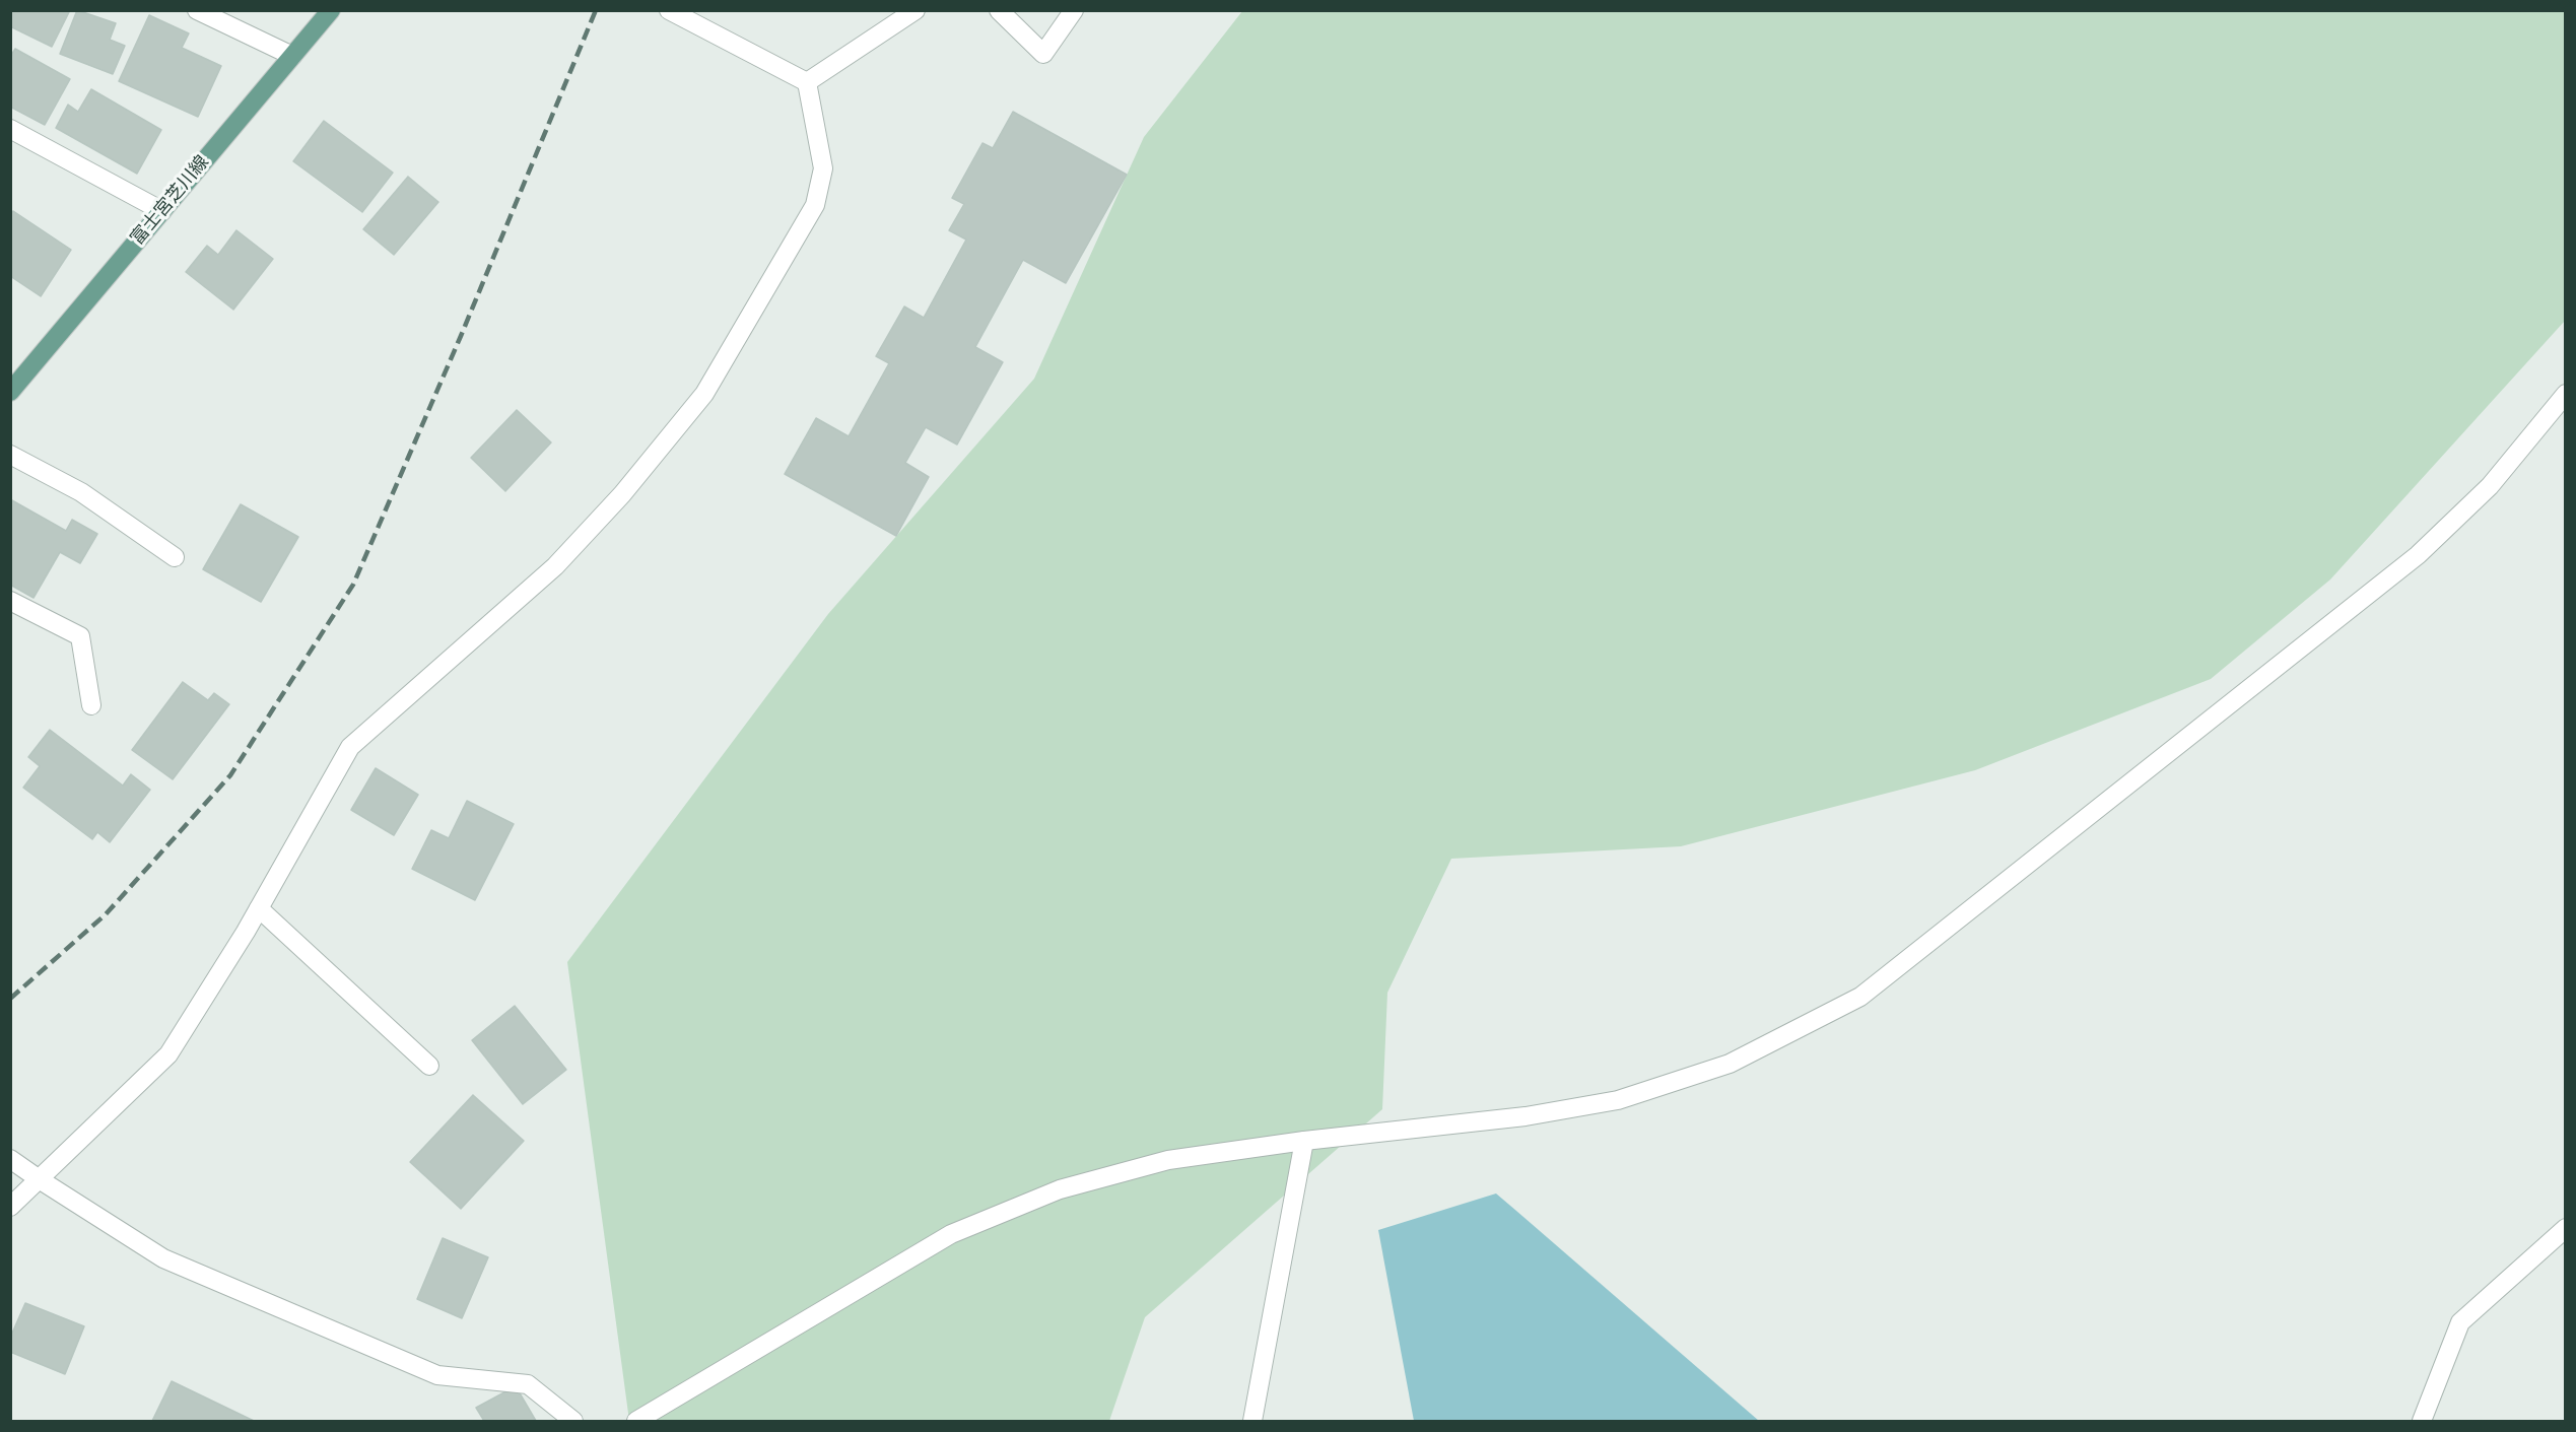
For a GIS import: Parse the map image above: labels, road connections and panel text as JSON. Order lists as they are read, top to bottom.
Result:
{
  "streets": {
    "main road": ["富士宮芝川線"]
  }
}
